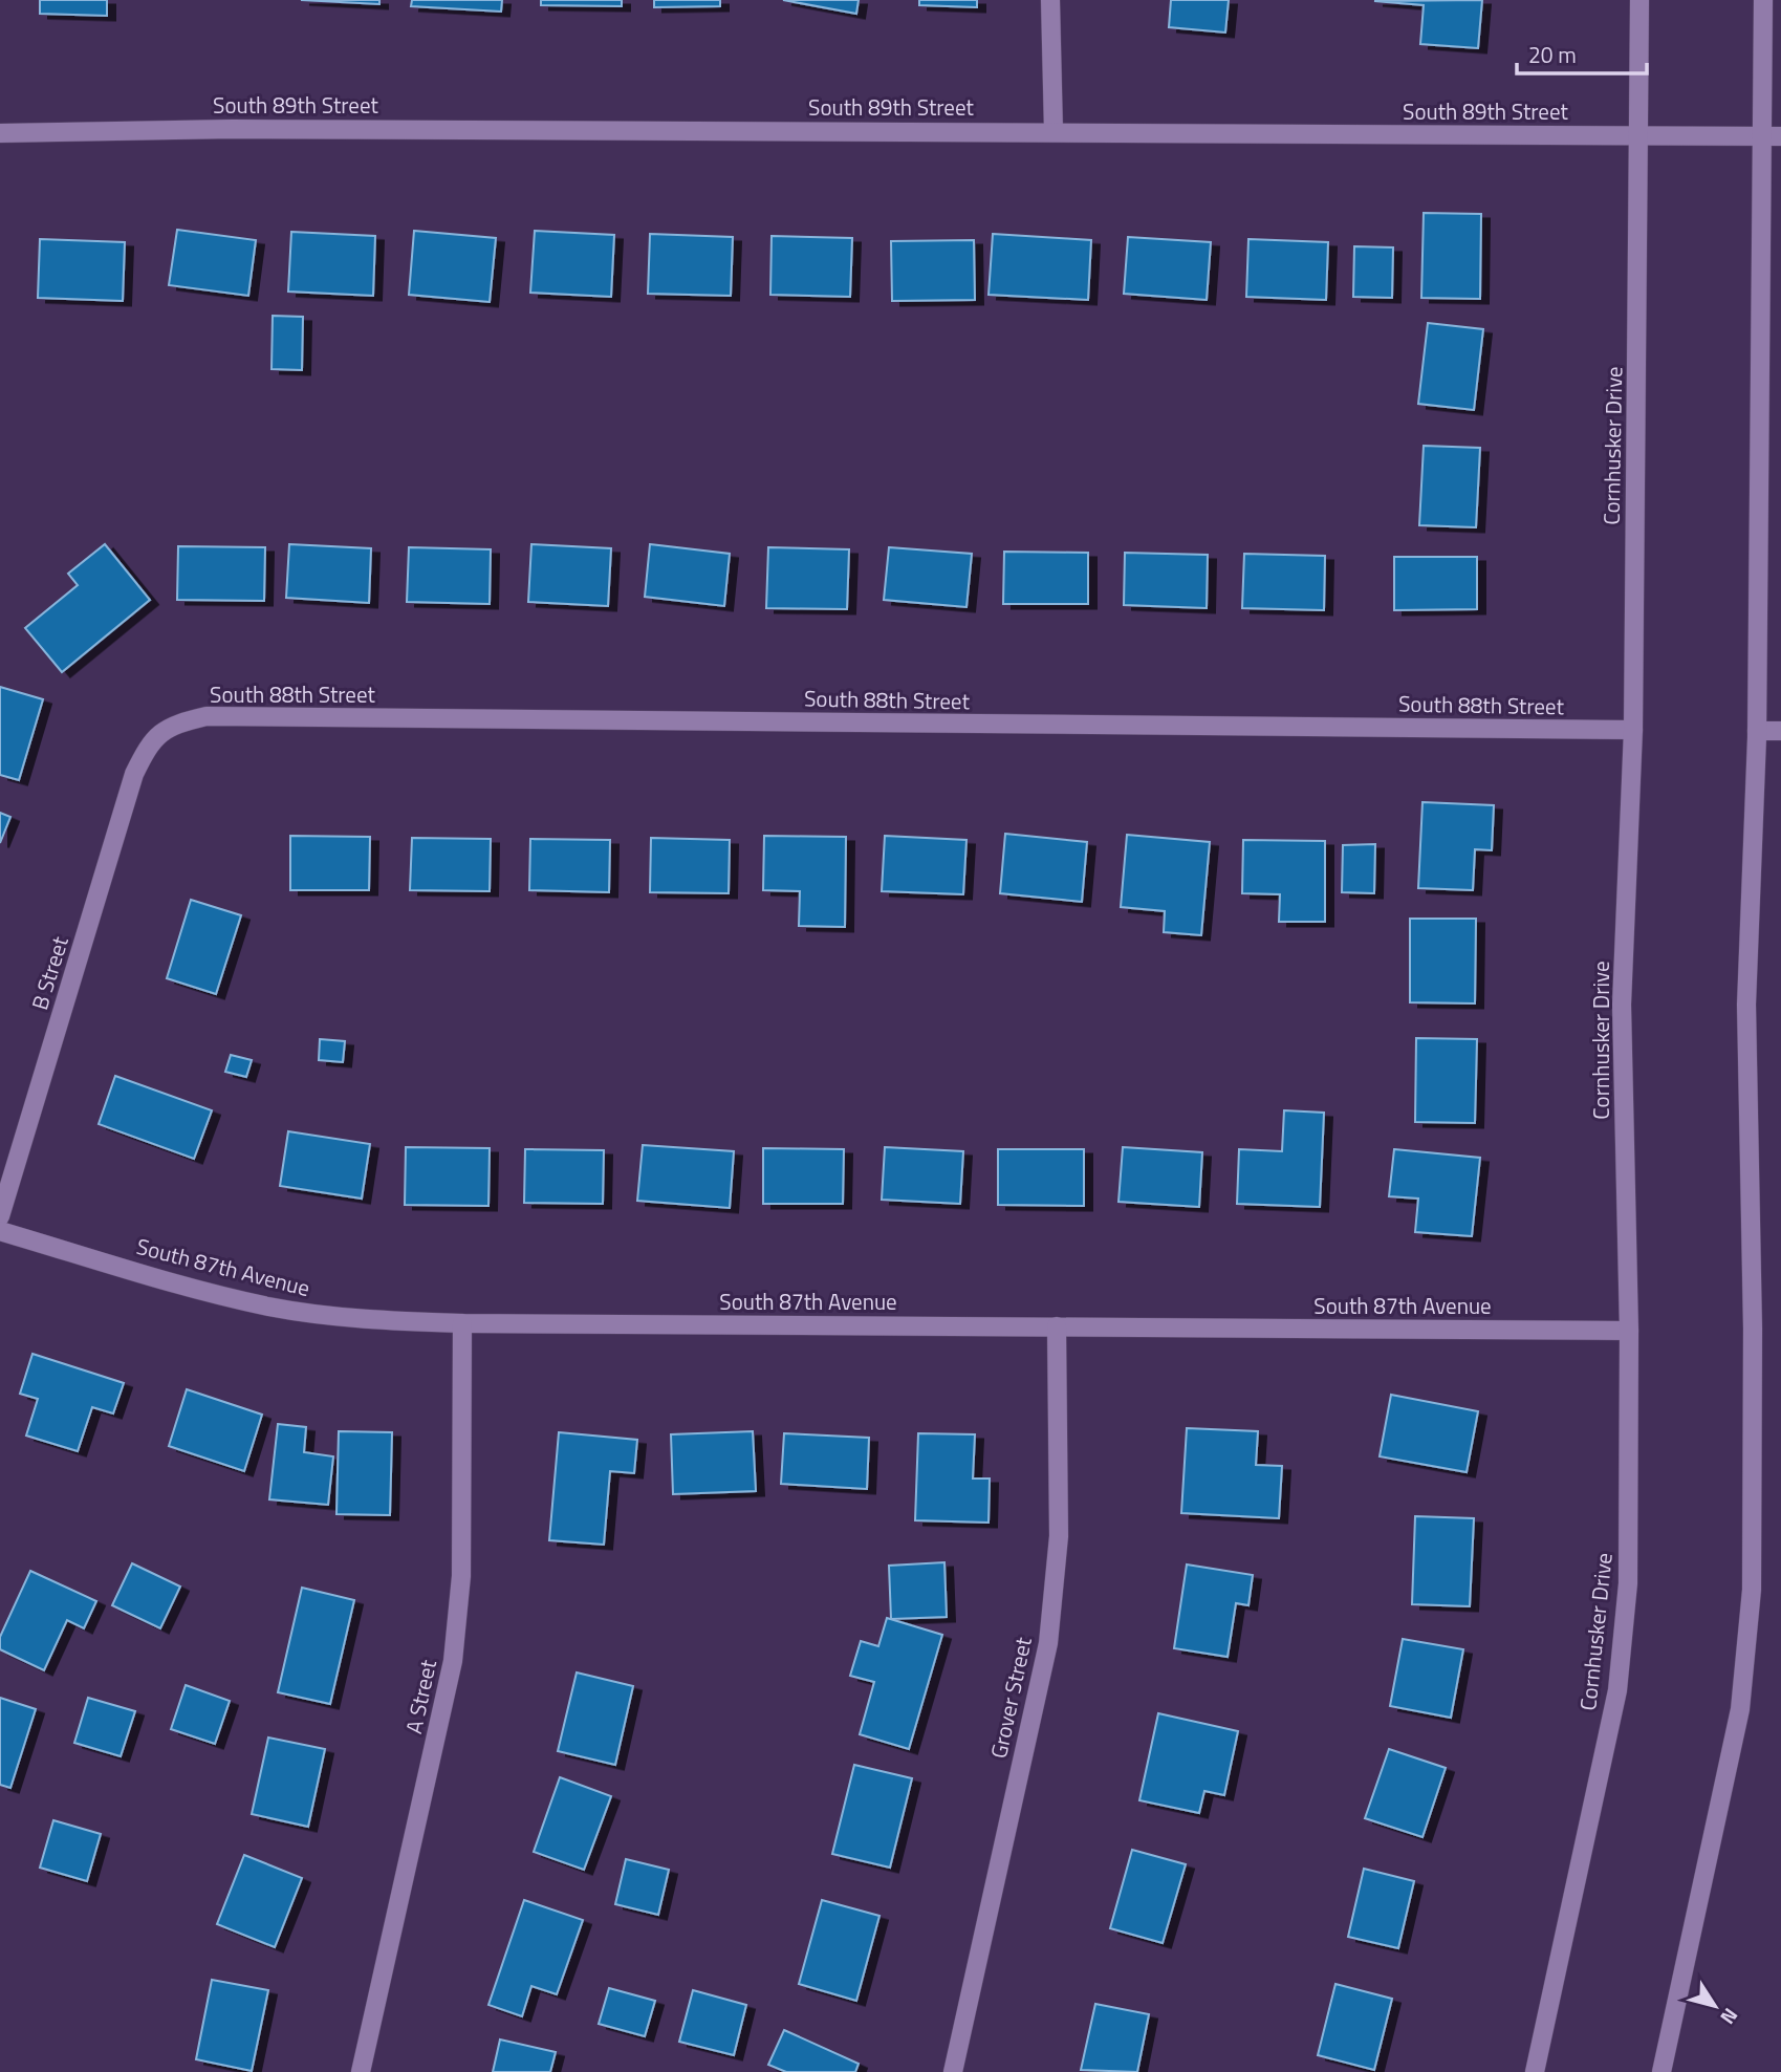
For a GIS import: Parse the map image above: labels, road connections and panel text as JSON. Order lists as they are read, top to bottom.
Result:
{
  "streets": {
    "street": [
      "South 89th Street",
      "Cornhusker Drive",
      "South 88th Street",
      "B Street",
      "South 87th Avenue",
      "A Street",
      "Grover Street"
    ]
  },
  "crossings": [
    ["South 89th Street", "Cornhusker Drive"],
    ["Cornhusker Drive", "South 88th Street"],
    ["Cornhusker Drive", "South 87th Avenue"],
    ["South 88th Street", "B Street"],
    ["South 87th Avenue", "A Street"],
    ["South 87th Avenue", "Grover Street"]
  ],
  "scale_bar": "20 m",
  "north": "bottom right"
}
